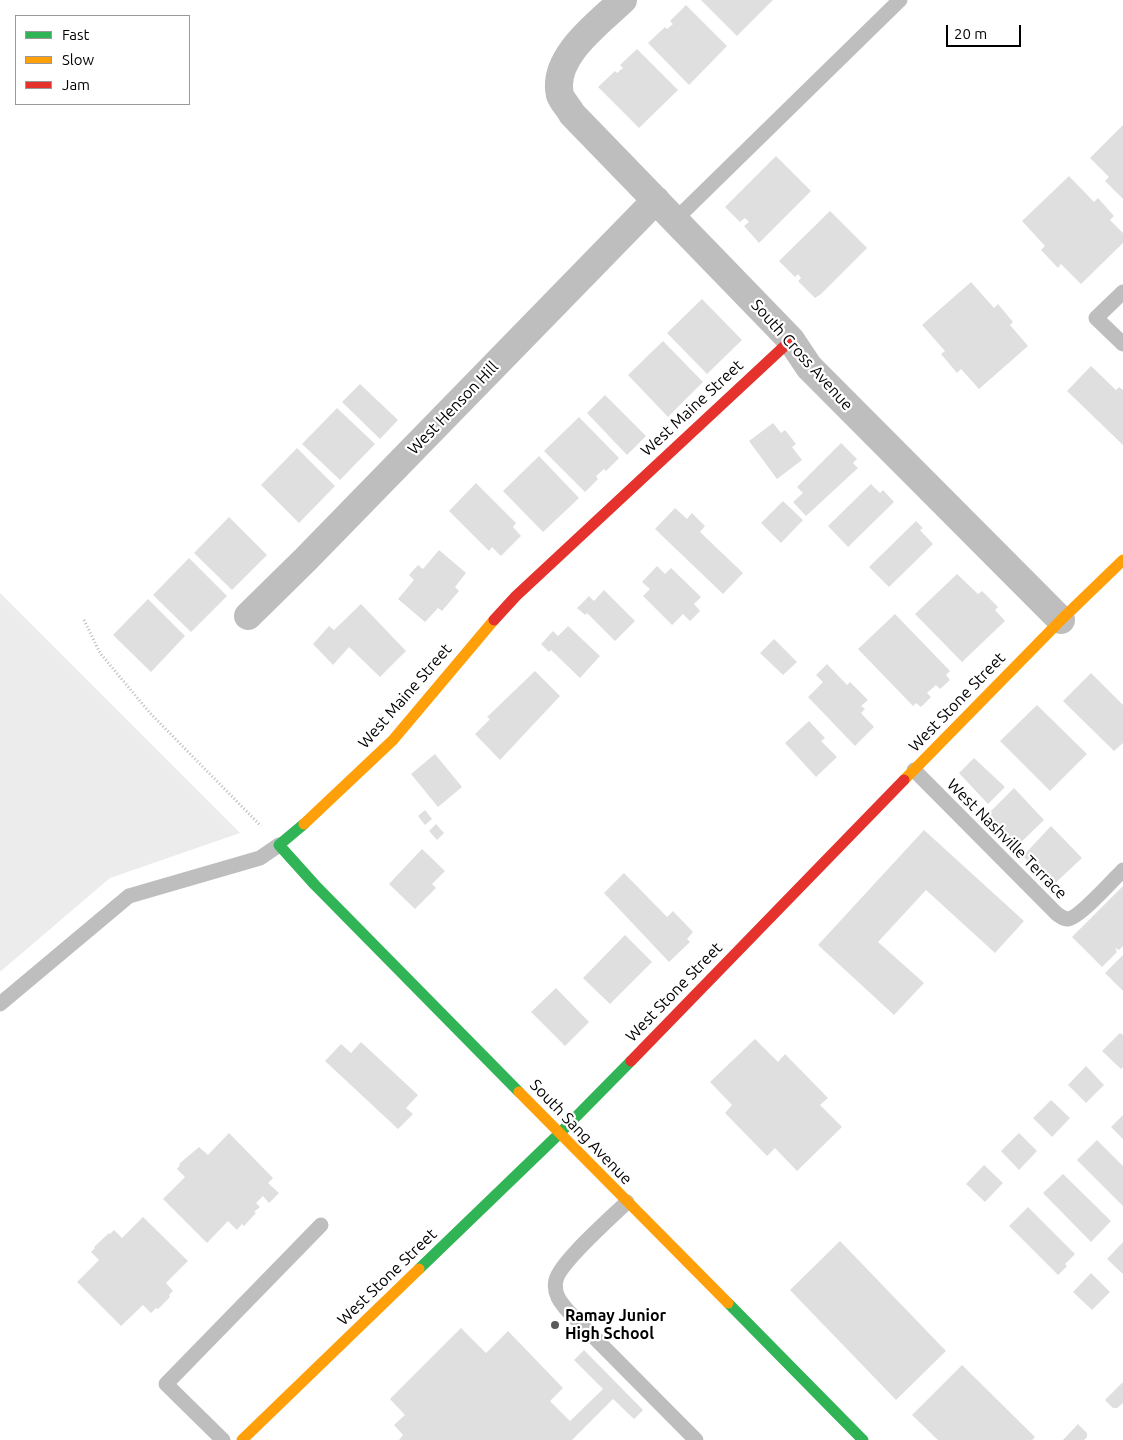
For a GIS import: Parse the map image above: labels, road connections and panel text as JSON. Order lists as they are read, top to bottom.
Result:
{
  "streets": {
    "street": [
      "South Cross Avenue",
      "West Henson Hill",
      "West Maine Street",
      "West Stone Street",
      "South Sang Avenue"
    ],
    "lane": ["West Nashville Terrace"]
  },
  "crossings": [
    ["South Cross Avenue", "West Henson Hill"],
    ["South Cross Avenue", "West Maine Street"],
    ["South Cross Avenue", "West Stone Street"],
    ["West Maine Street", "South Sang Avenue"],
    ["West Stone Street", "West Nashville Terrace"],
    ["West Stone Street", "South Sang Avenue"]
  ],
  "places": ["Ramay Junior High School"],
  "legend": ["Fast", "Slow", "Jam"],
  "scale_bar": "20 m"
}
